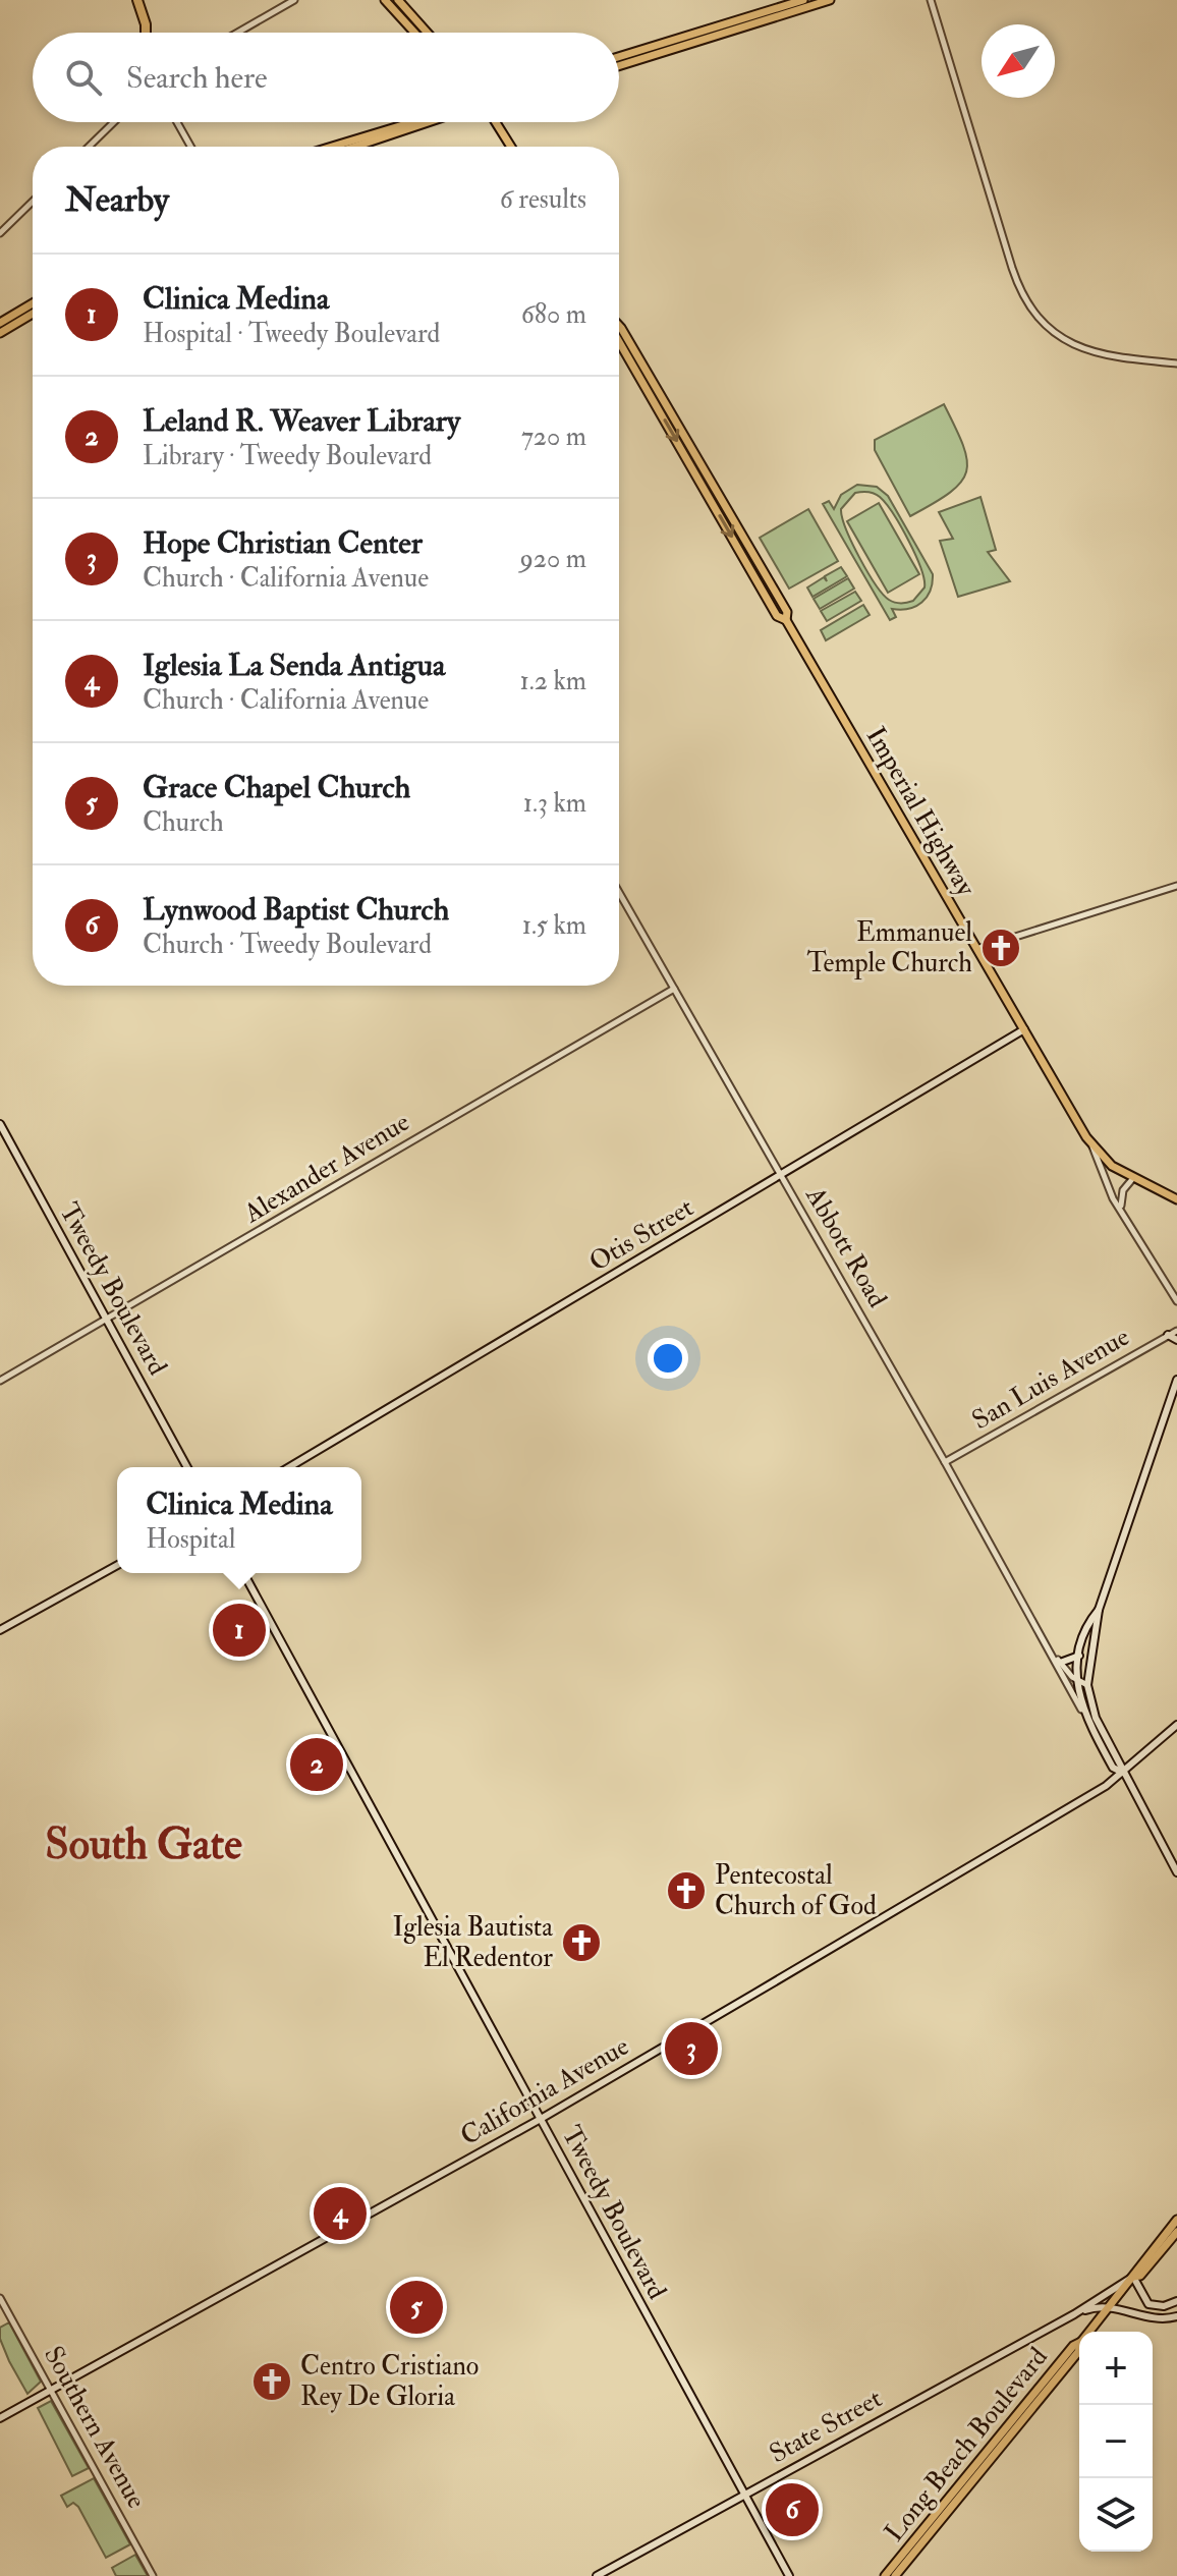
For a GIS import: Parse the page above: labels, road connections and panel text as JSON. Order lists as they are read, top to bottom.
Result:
{
  "streets": {
    "main road": [
      "Imperial Highway",
      "Otis Street",
      "Tweedy Boulevard",
      "California Avenue",
      "State Street",
      "Long Beach Boulevard"
    ],
    "street": [
      "Alexander Avenue",
      "Abbott Road",
      "San Luis Avenue",
      "Southern Avenue"
    ]
  },
  "crossings": [
    ["Imperial Highway", "Otis Street"],
    ["Alexander Avenue", "Abbott Road"],
    ["Alexander Avenue", "Tweedy Boulevard"],
    ["Otis Street", "Abbott Road"],
    ["Abbott Road", "San Luis Avenue"],
    ["Tweedy Boulevard", "California Avenue"],
    ["Tweedy Boulevard", "State Street"],
    ["California Avenue", "Southern Avenue"],
    ["State Street", "Long Beach Boulevard"]
  ],
  "districts": ["South Gate"],
  "places": {
    "church": [
      "Emmanuel Temple Church",
      "Pentecostal Church of God",
      "Iglesia Bautista El Redentor",
      "Centro Cristiano Rey De Gloria"
    ]
  },
  "north": "bottom left",
  "page": {
    "search": "Search here",
    "heading": ["Nearby", "6 results"],
    "list": [
      {
        "mark": "1",
        "name": "Clinica Medina",
        "note": "Hospital · Tweedy Boulevard",
        "value": "680 m"
      },
      {
        "mark": "2",
        "name": "Leland R. Weaver Library",
        "note": "Library · Tweedy Boulevard",
        "value": "720 m"
      },
      {
        "mark": "3",
        "name": "Hope Christian Center",
        "note": "Church · California Avenue",
        "value": "920 m"
      },
      {
        "mark": "4",
        "name": "Iglesia La Senda Antigua",
        "note": "Church · California Avenue",
        "value": "1.2 km"
      },
      {
        "mark": "5",
        "name": "Grace Chapel Church",
        "note": "Church",
        "value": "1.3 km"
      },
      {
        "mark": "6",
        "name": "Lynwood Baptist Church",
        "note": "Church · Tweedy Boulevard",
        "value": "1.5 km"
      }
    ],
    "popup": ["Clinica Medina", "Hospital"],
    "pins": [
      "1",
      "2",
      "3",
      "4",
      "5",
      "6"
    ],
    "map_buttons": ["+", "−"]
  }
}
